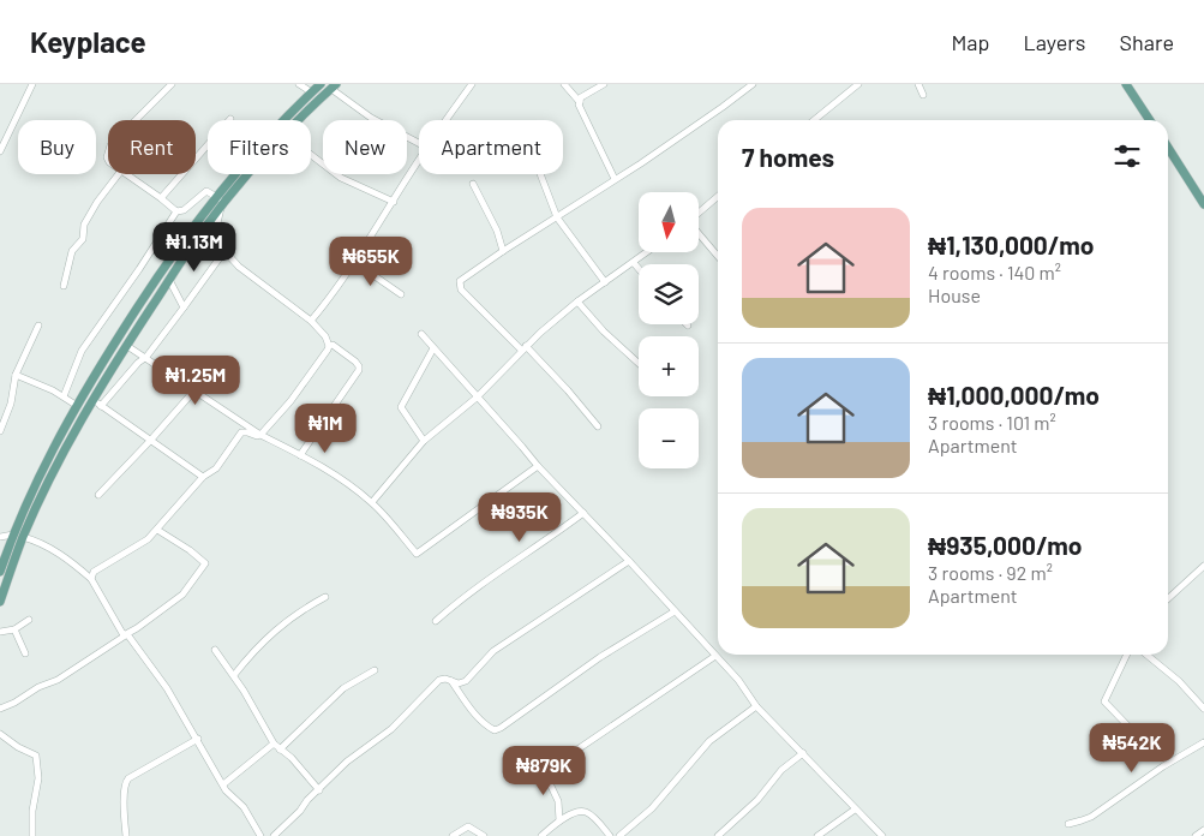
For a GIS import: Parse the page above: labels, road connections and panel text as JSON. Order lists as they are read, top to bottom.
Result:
{
  "north": "bottom",
  "page": {
    "header": "Keyplace",
    "nav": ["Map", "Layers", "Share"],
    "chip": [
      "Buy",
      "Rent",
      "Filters",
      "New",
      "Apartment"
    ],
    "heading": "7 homes",
    "map_buttons": ["+", "−"],
    "list": [
      {
        "name": "₦1,130,000/mo",
        "note": "4 rooms · 140 m² · House"
      },
      {
        "name": "₦1,000,000/mo",
        "note": "3 rooms · 101 m² · Apartment"
      },
      {
        "name": "₦935,000/mo",
        "note": "3 rooms · 92 m² · Apartment"
      }
    ],
    "price": [
      "₦1.13M",
      "₦655K",
      "₦1.25M",
      "₦1M",
      "₦935K",
      "₦542K",
      "₦879K"
    ]
  }
}
